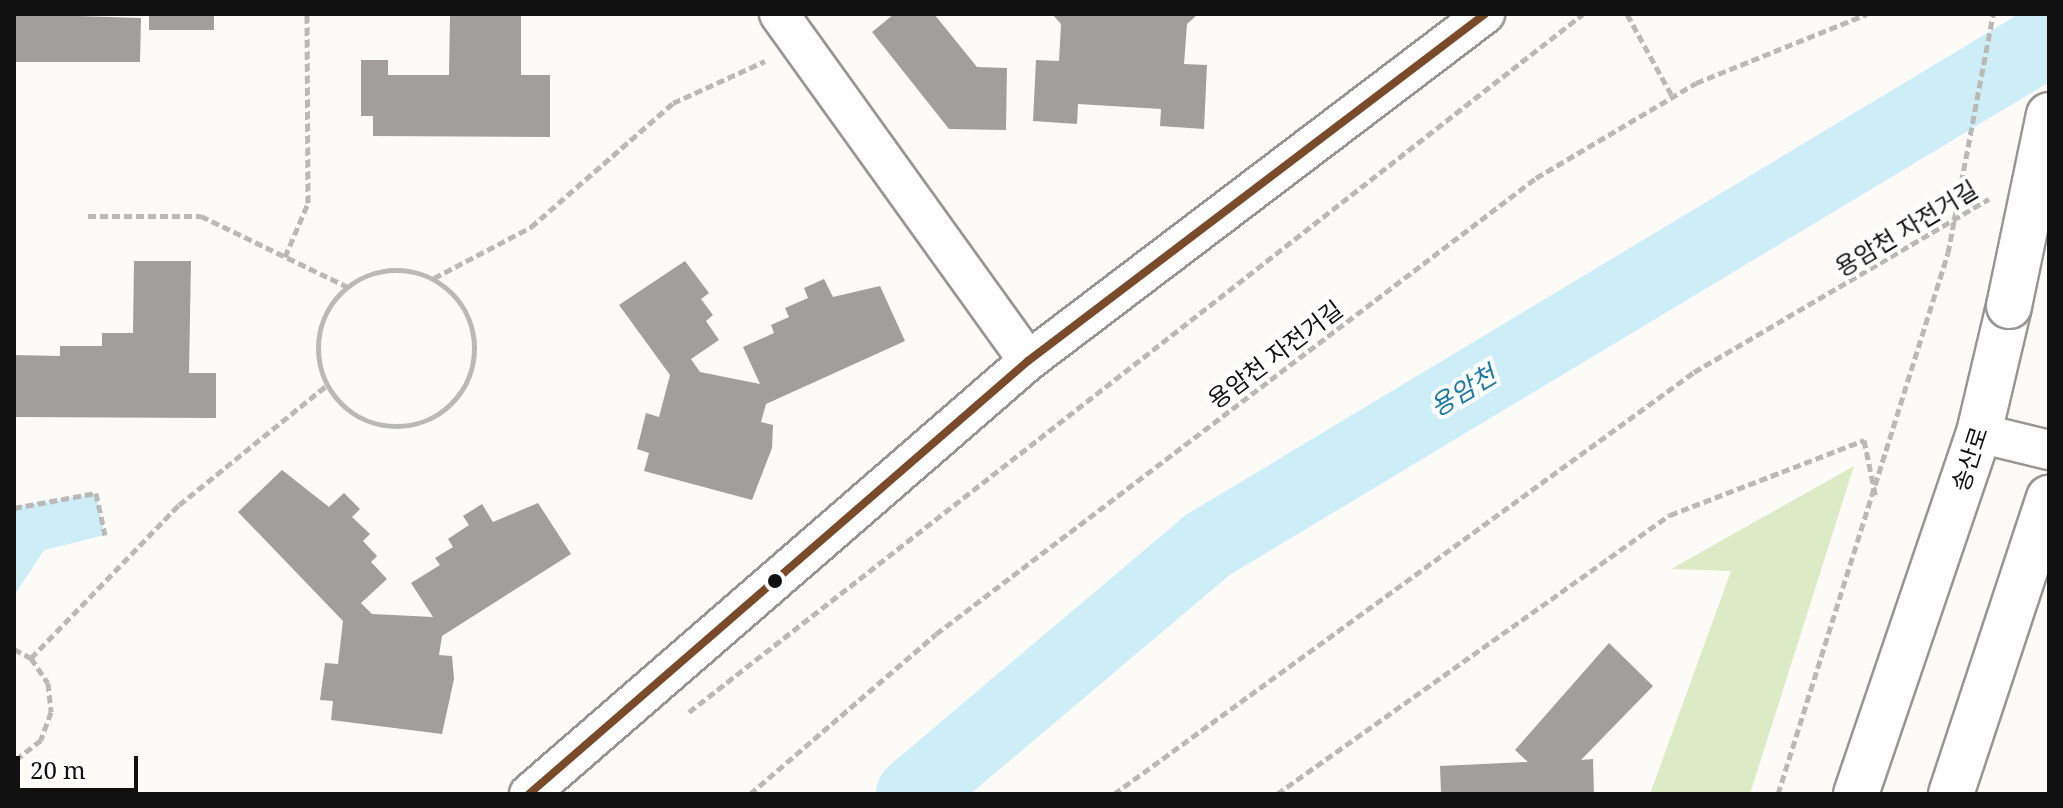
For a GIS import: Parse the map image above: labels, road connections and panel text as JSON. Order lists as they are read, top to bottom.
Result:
{
  "streets": {
    "street": ["송산로"],
    "path": ["용암천 자전거길"]
  },
  "water": ["용암천"],
  "scale_bar": "20 m"
}
